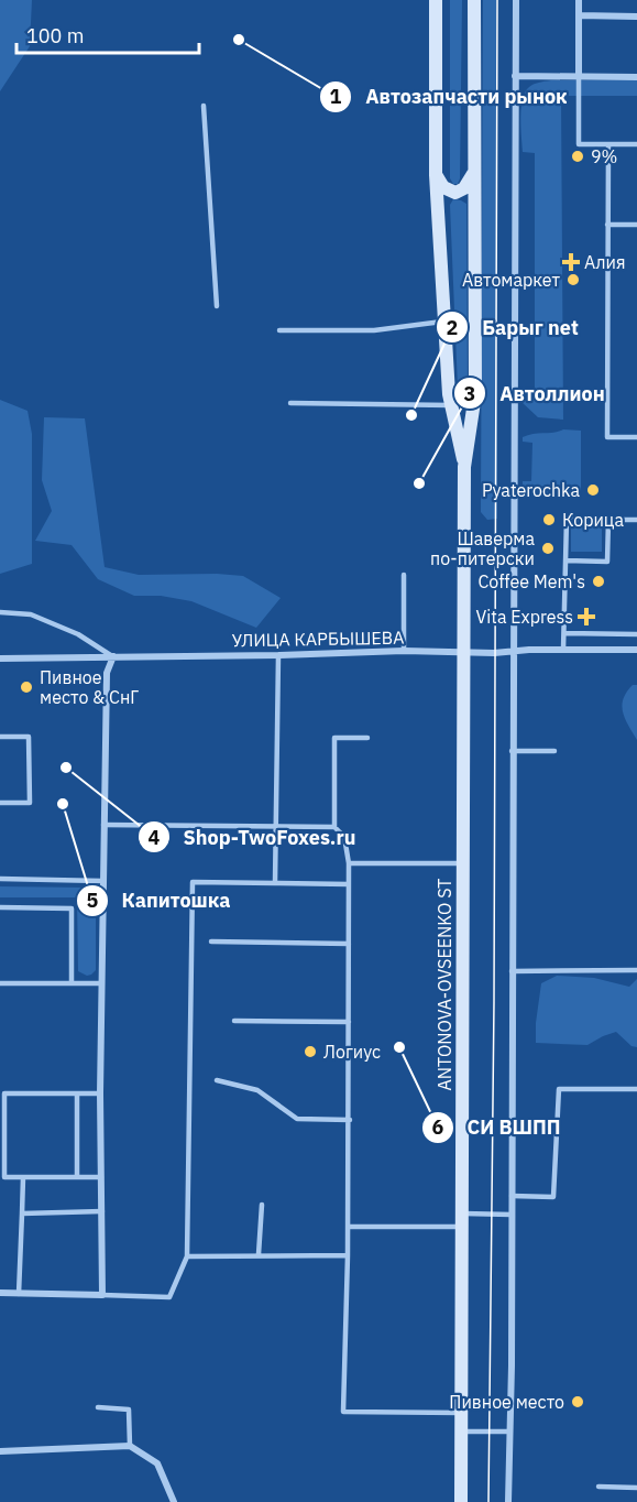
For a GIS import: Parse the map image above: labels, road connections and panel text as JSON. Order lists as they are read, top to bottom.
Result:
{
  "streets": {
    "main road": ["ANTONOVA-OVSEENKO ST"],
    "street": ["УЛИЦА КАРБЫШЕВА"]
  },
  "crossings": [
    ["УЛИЦА КАРБЫШЕВА", "ANTONOVA-OVSEENKO ST"]
  ],
  "places": {
    "other": [
      "Автозапчасти рынок",
      "9%",
      "Автомаркет",
      "Барыг net",
      "Автоллион",
      "Pyaterochka",
      "Корица",
      "Шаверма по-питерски",
      "Coffee Mem's",
      "Пивное место & СнГ",
      "Shop-TwoFoxes.ru",
      "Капитошка",
      "СИ ВШПП",
      "Логиус",
      "Пивное место"
    ],
    "health": ["Алия", "Vita Express"]
  },
  "scale_bar": "100 m"
}
